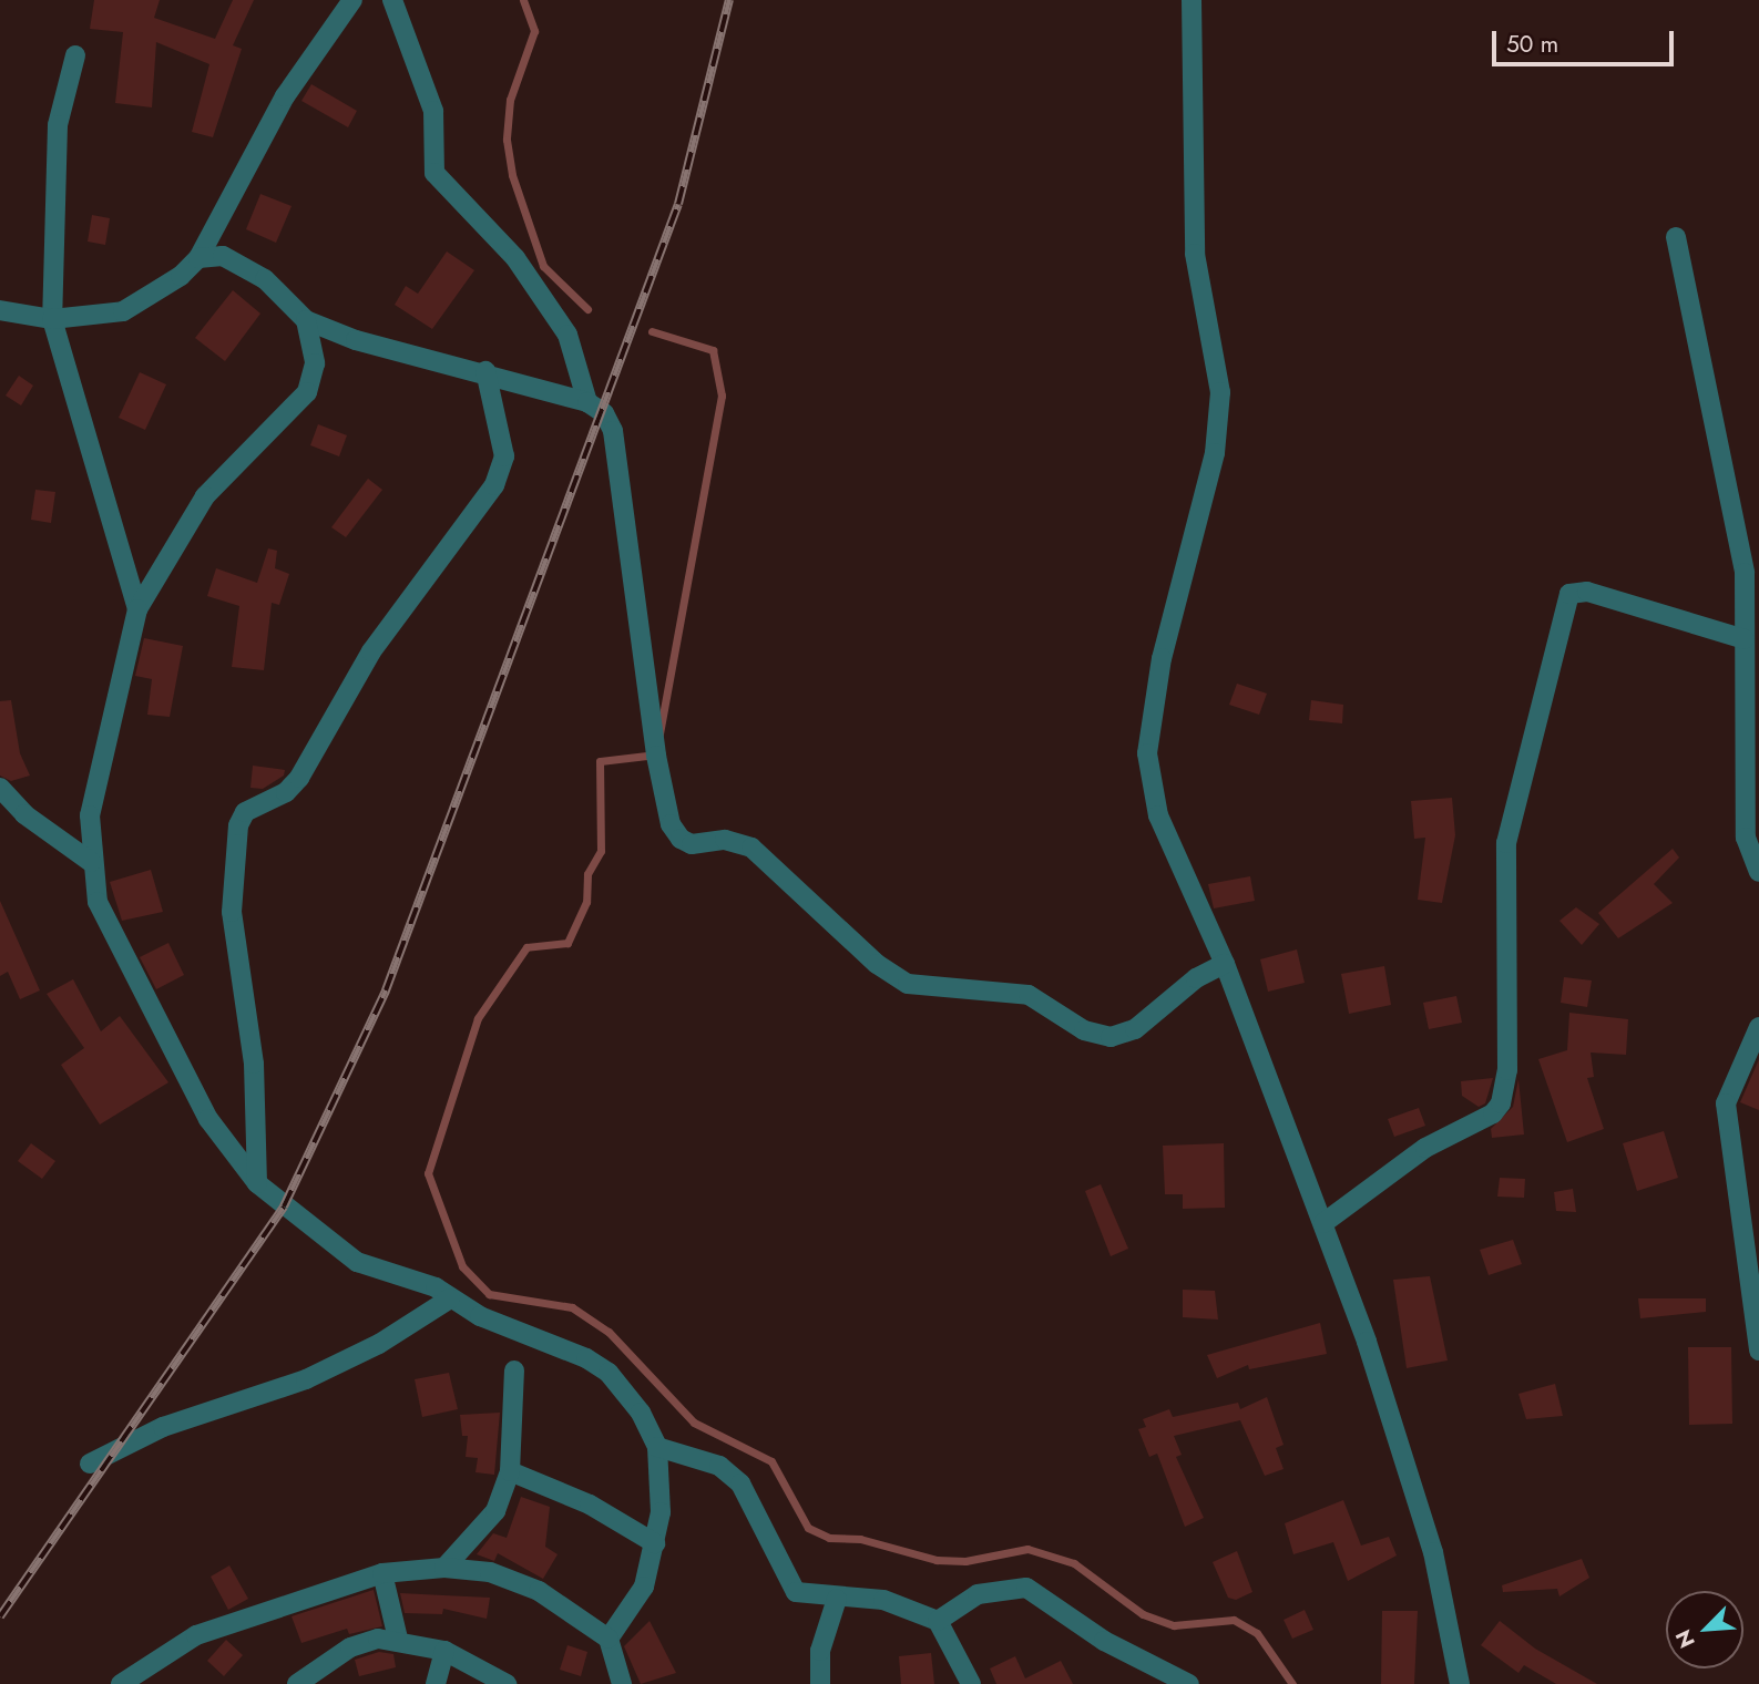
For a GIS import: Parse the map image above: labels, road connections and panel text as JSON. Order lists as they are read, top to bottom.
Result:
{
  "scale_bar": "50 m",
  "north": "bottom left"
}
